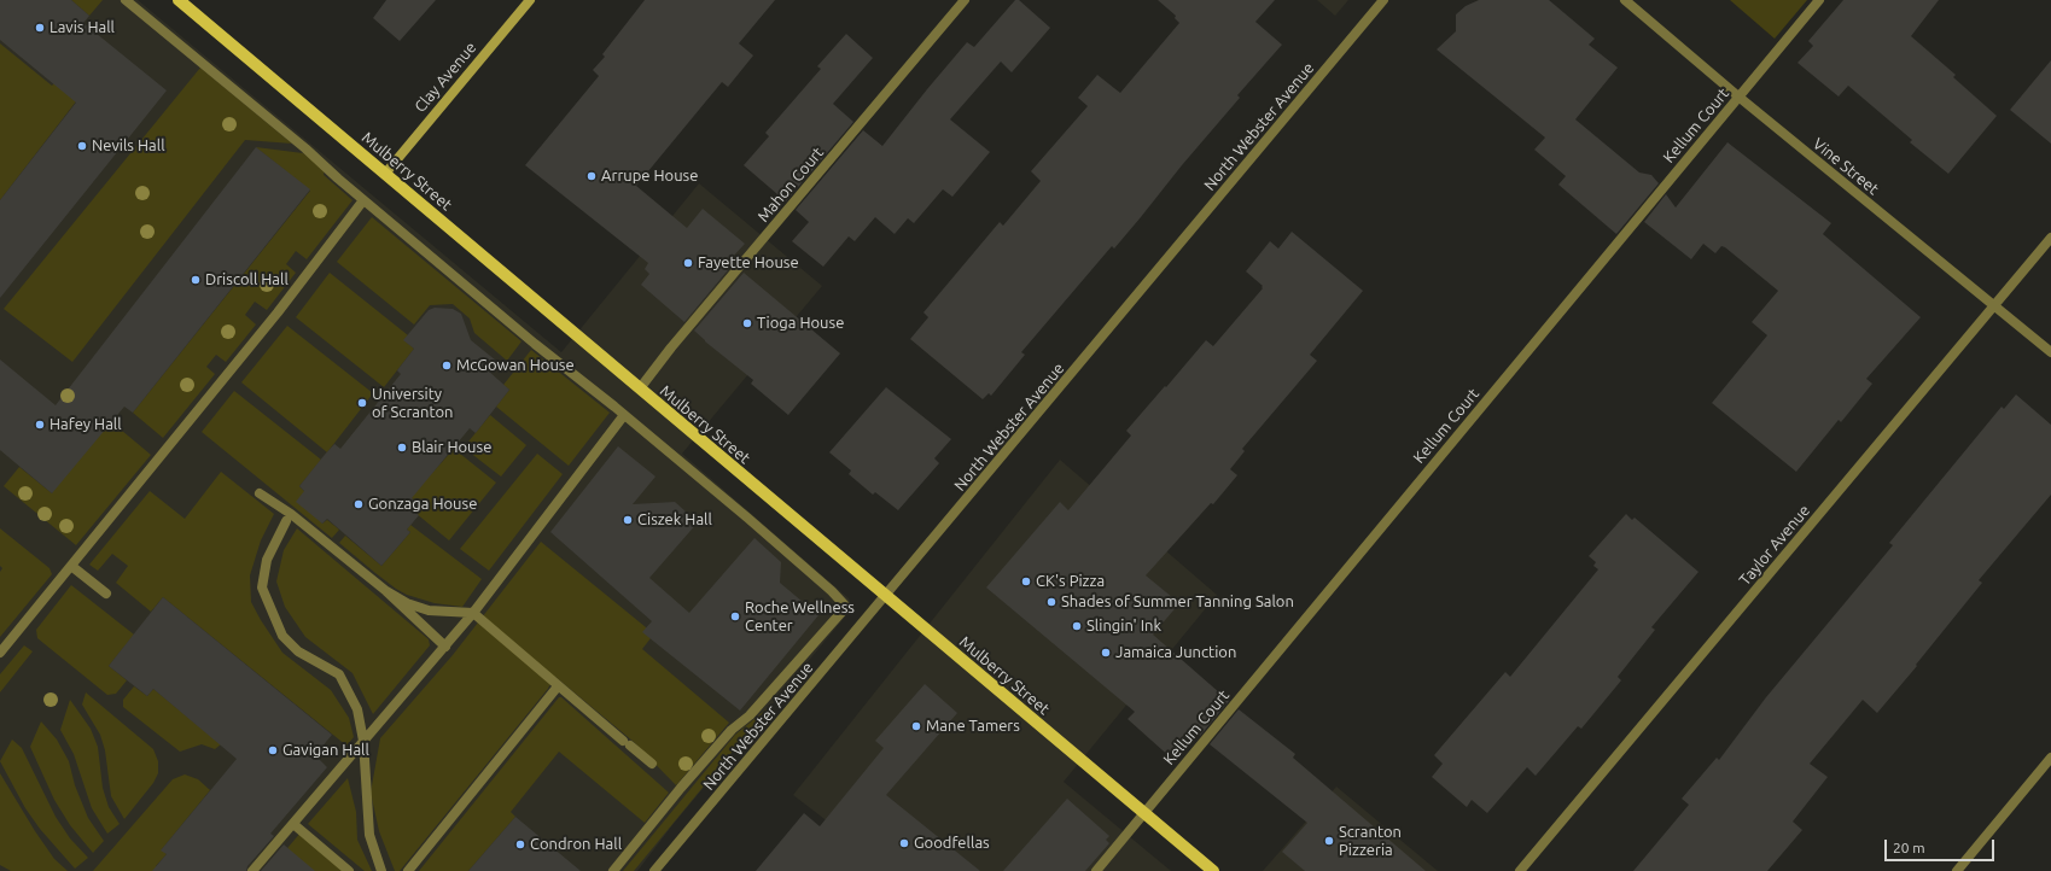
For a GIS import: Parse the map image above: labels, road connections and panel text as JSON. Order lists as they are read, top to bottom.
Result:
{
  "streets": {
    "main road": ["Clay Avenue", "Mulberry Street"],
    "street": [
      "Kellum Court",
      "North Webster Avenue",
      "Vine Street",
      "Mahon Court",
      "Taylor Avenue"
    ]
  },
  "crossings": [
    ["Clay Avenue", "Mulberry Street"],
    ["Kellum Court", "Vine Street"],
    ["Kellum Court", "Mulberry Street"],
    ["North Webster Avenue", "Mulberry Street"],
    ["Vine Street", "Taylor Avenue"],
    ["Mulberry Street", "Mahon Court"]
  ],
  "places": [
    "Lavis Hall",
    "Nevils Hall",
    "Arrupe House",
    "Fayette House",
    "Driscoll Hall",
    "Tioga House",
    "McGowan House",
    "University of Scranton",
    "Hafey Hall",
    "Blair House",
    "Gonzaga House",
    "Ciszek Hall",
    "CK's Pizza",
    "Shades of Summer Tanning Salon",
    "Roche Wellness Center",
    "Slingin' Ink",
    "Jamaica Junction",
    "Mane Tamers",
    "Gavigan Hall",
    "Scranton Pizzeria",
    "Goodfellas",
    "Condron Hall"
  ],
  "scale_bar": "20 m"
}
